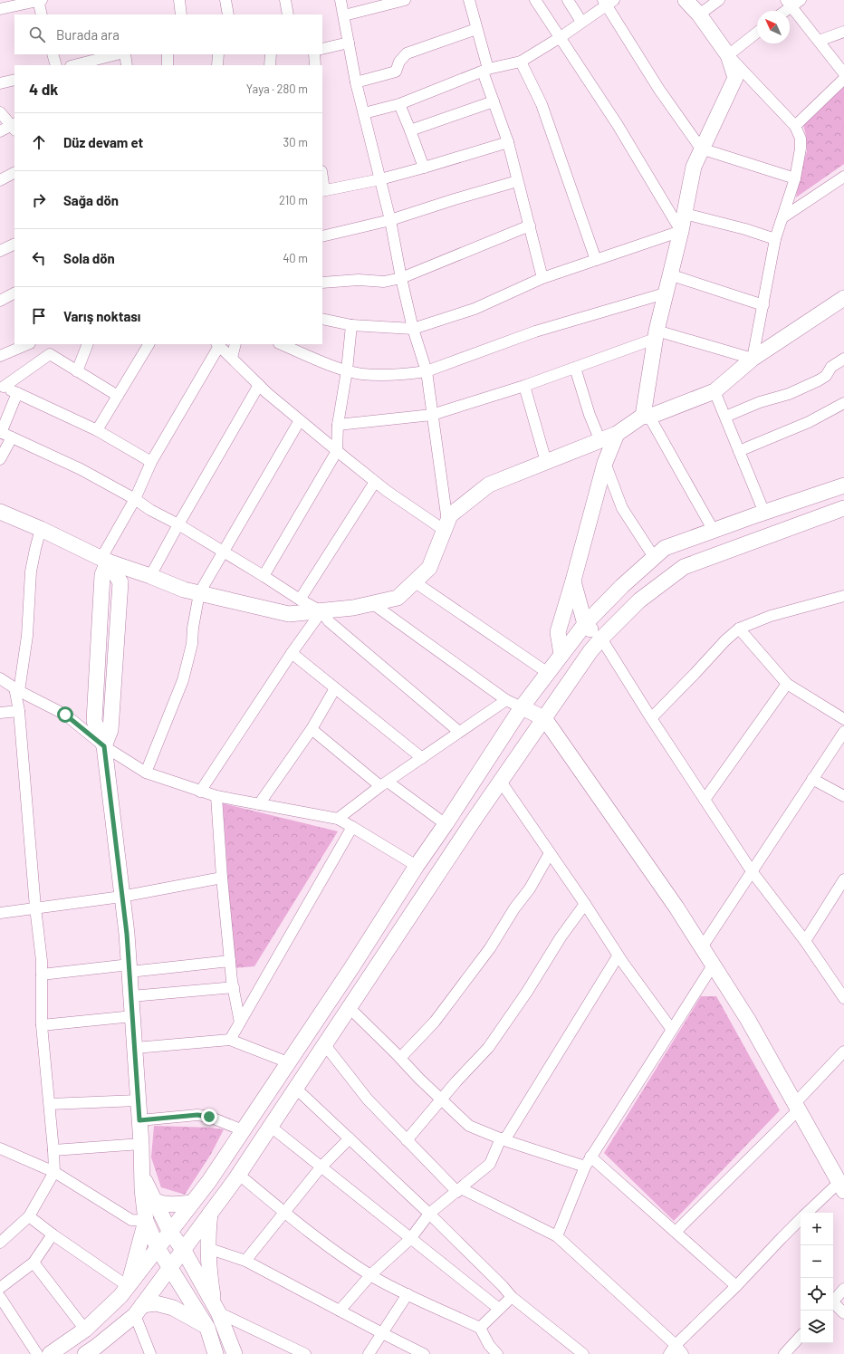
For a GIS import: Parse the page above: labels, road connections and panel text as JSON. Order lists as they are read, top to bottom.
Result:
{
  "north": "top left",
  "page": {
    "search": "Burada ara",
    "heading": ["4 dk", "Yaya · 280 m"],
    "list": [
      ["Düz devam et", "30 m"],
      ["Sağa dön", "210 m"],
      ["Sola dön", "40 m"],
      "Varış noktası"
    ],
    "map_buttons": ["+", "−"]
  }
}
